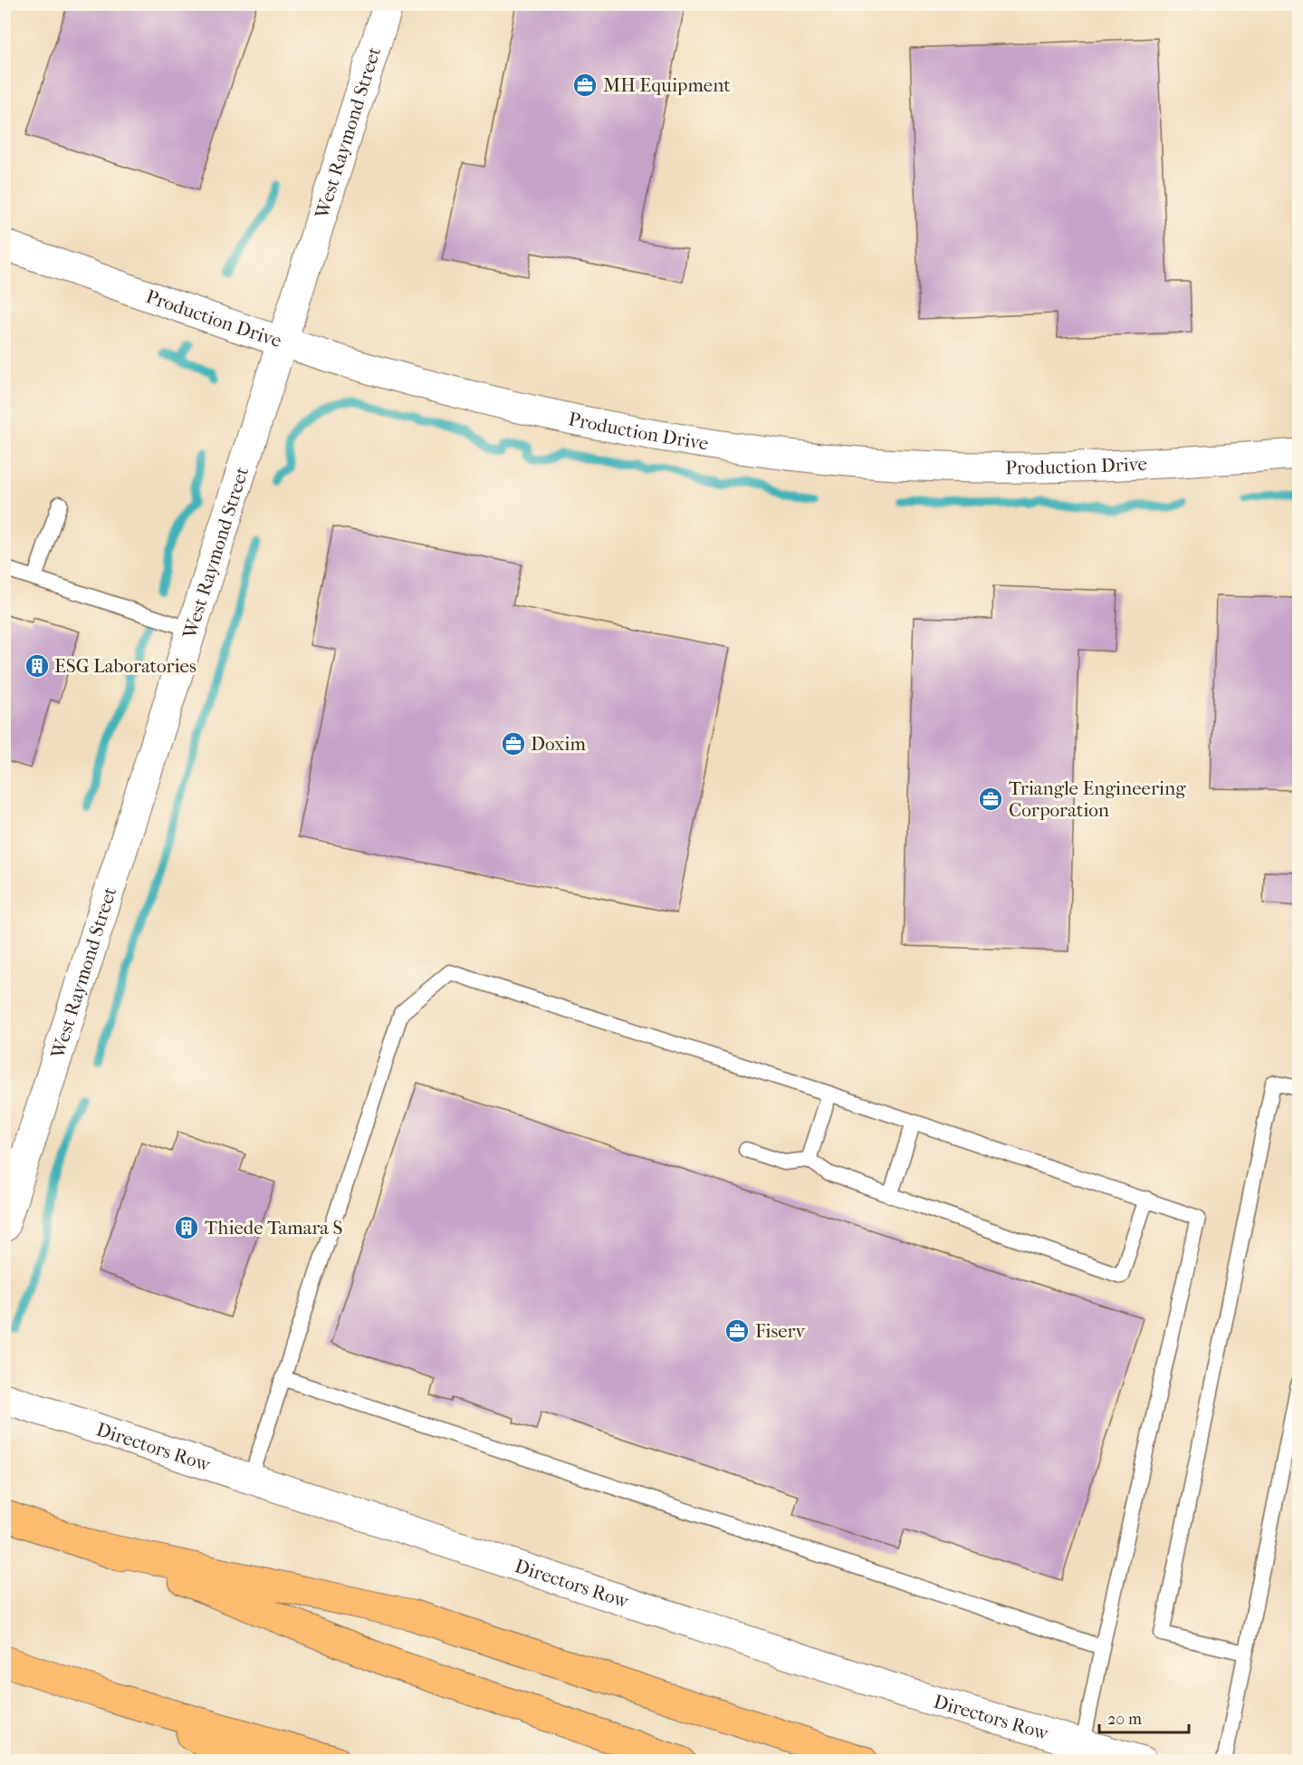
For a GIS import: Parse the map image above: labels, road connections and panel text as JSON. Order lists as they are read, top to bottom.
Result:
{
  "streets": {
    "street": ["West Raymond Street", "Production Drive", "Directors Row"]
  },
  "crossings": [
    ["West Raymond Street", "Production Drive"]
  ],
  "places": {
    "office": [
      "MH Equipment",
      "Doxim",
      "Triangle Engineering Corporation",
      "Fiserv"
    ],
    "building": ["ESG Laboratories", "Thiede Tamara S"]
  },
  "scale_bar": "20 m"
}
